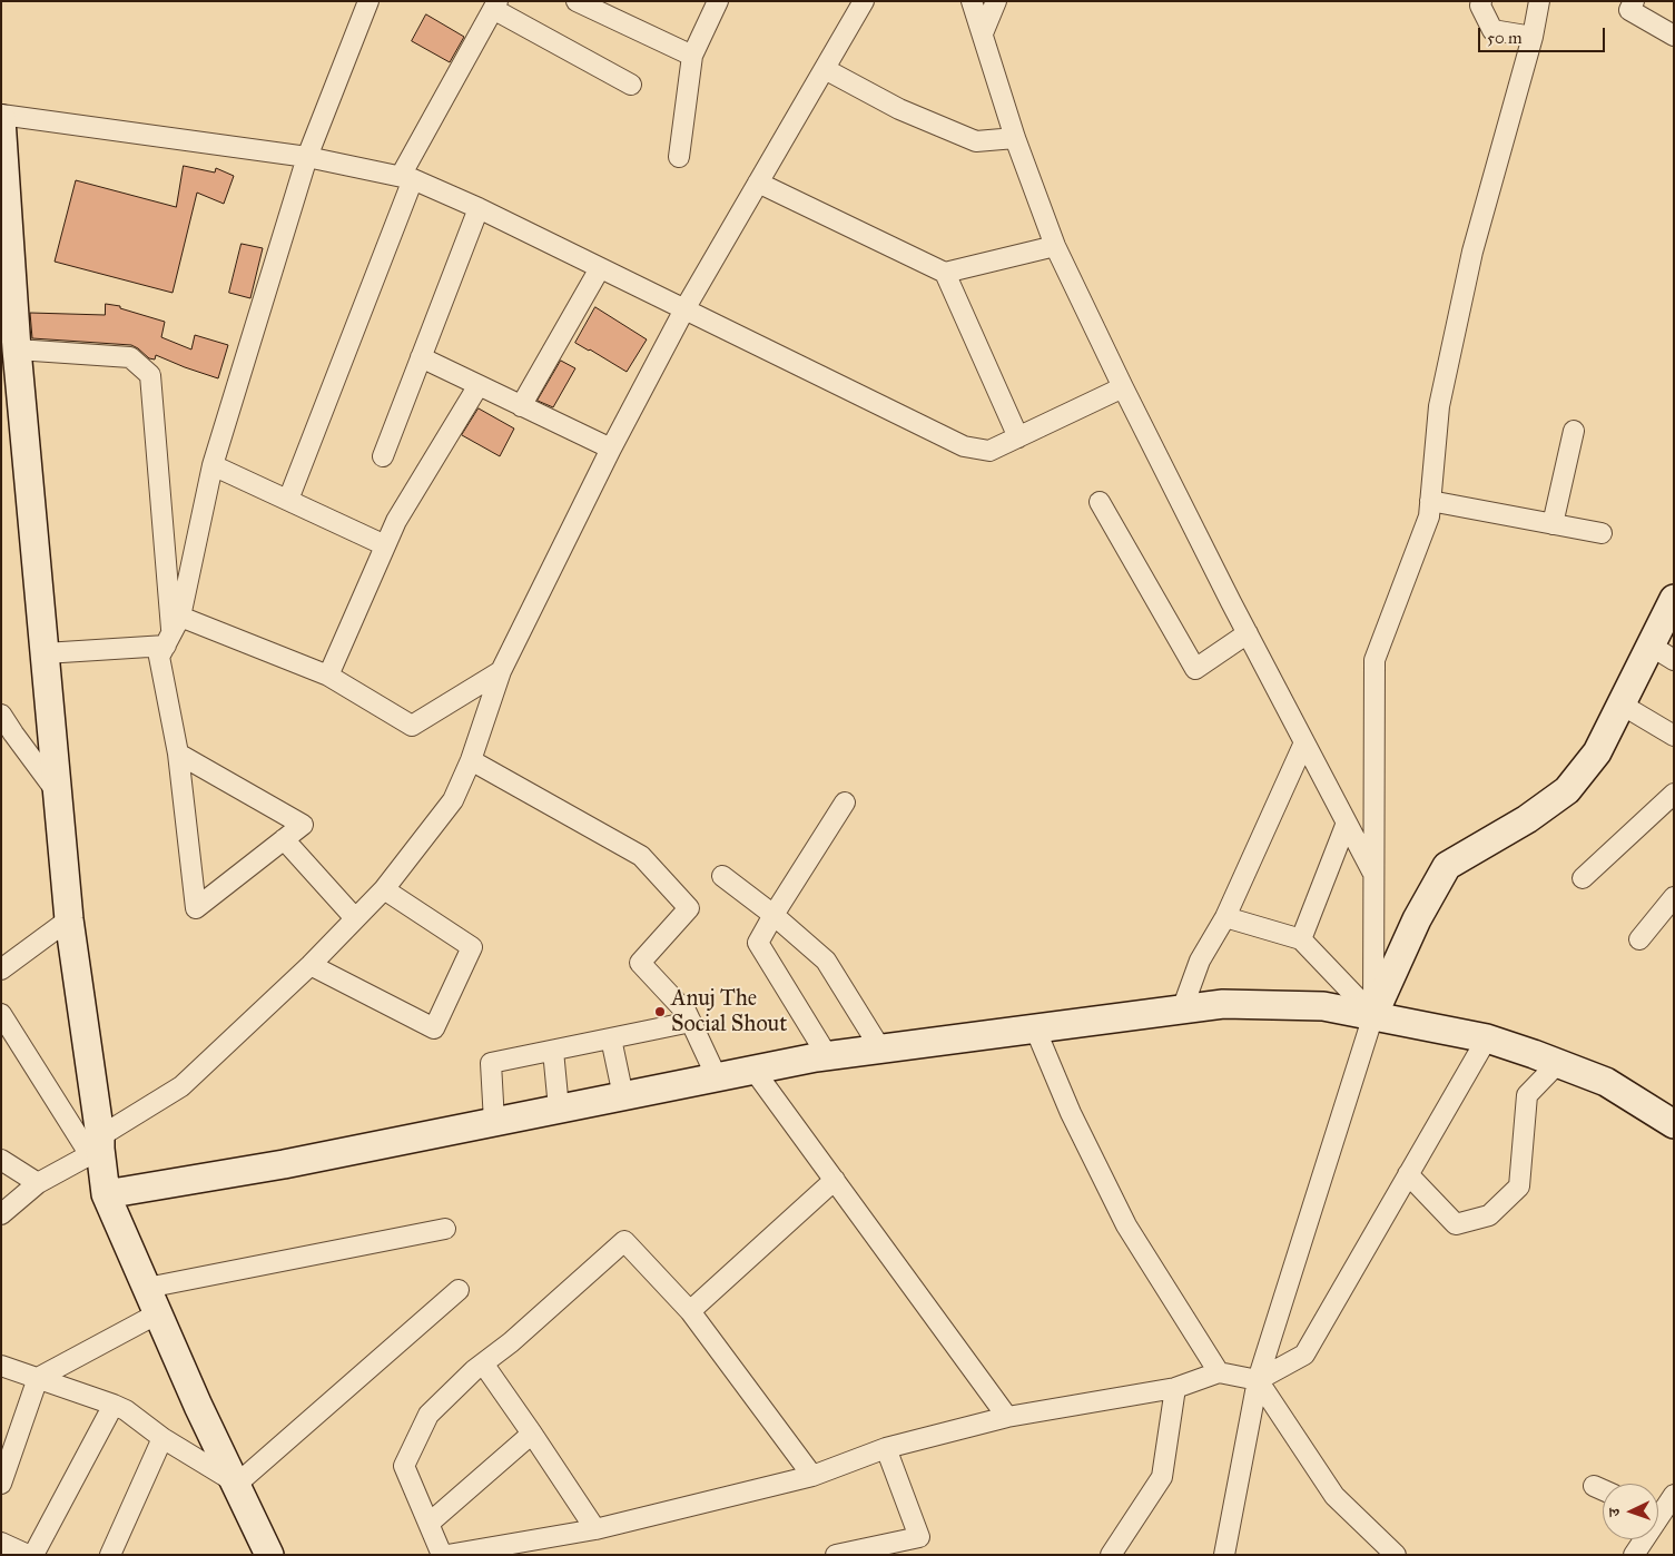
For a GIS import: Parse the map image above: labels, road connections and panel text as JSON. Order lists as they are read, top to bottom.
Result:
{
  "places": ["Anuj The Social Shout"],
  "scale_bar": "50 m",
  "north": "left"
}
